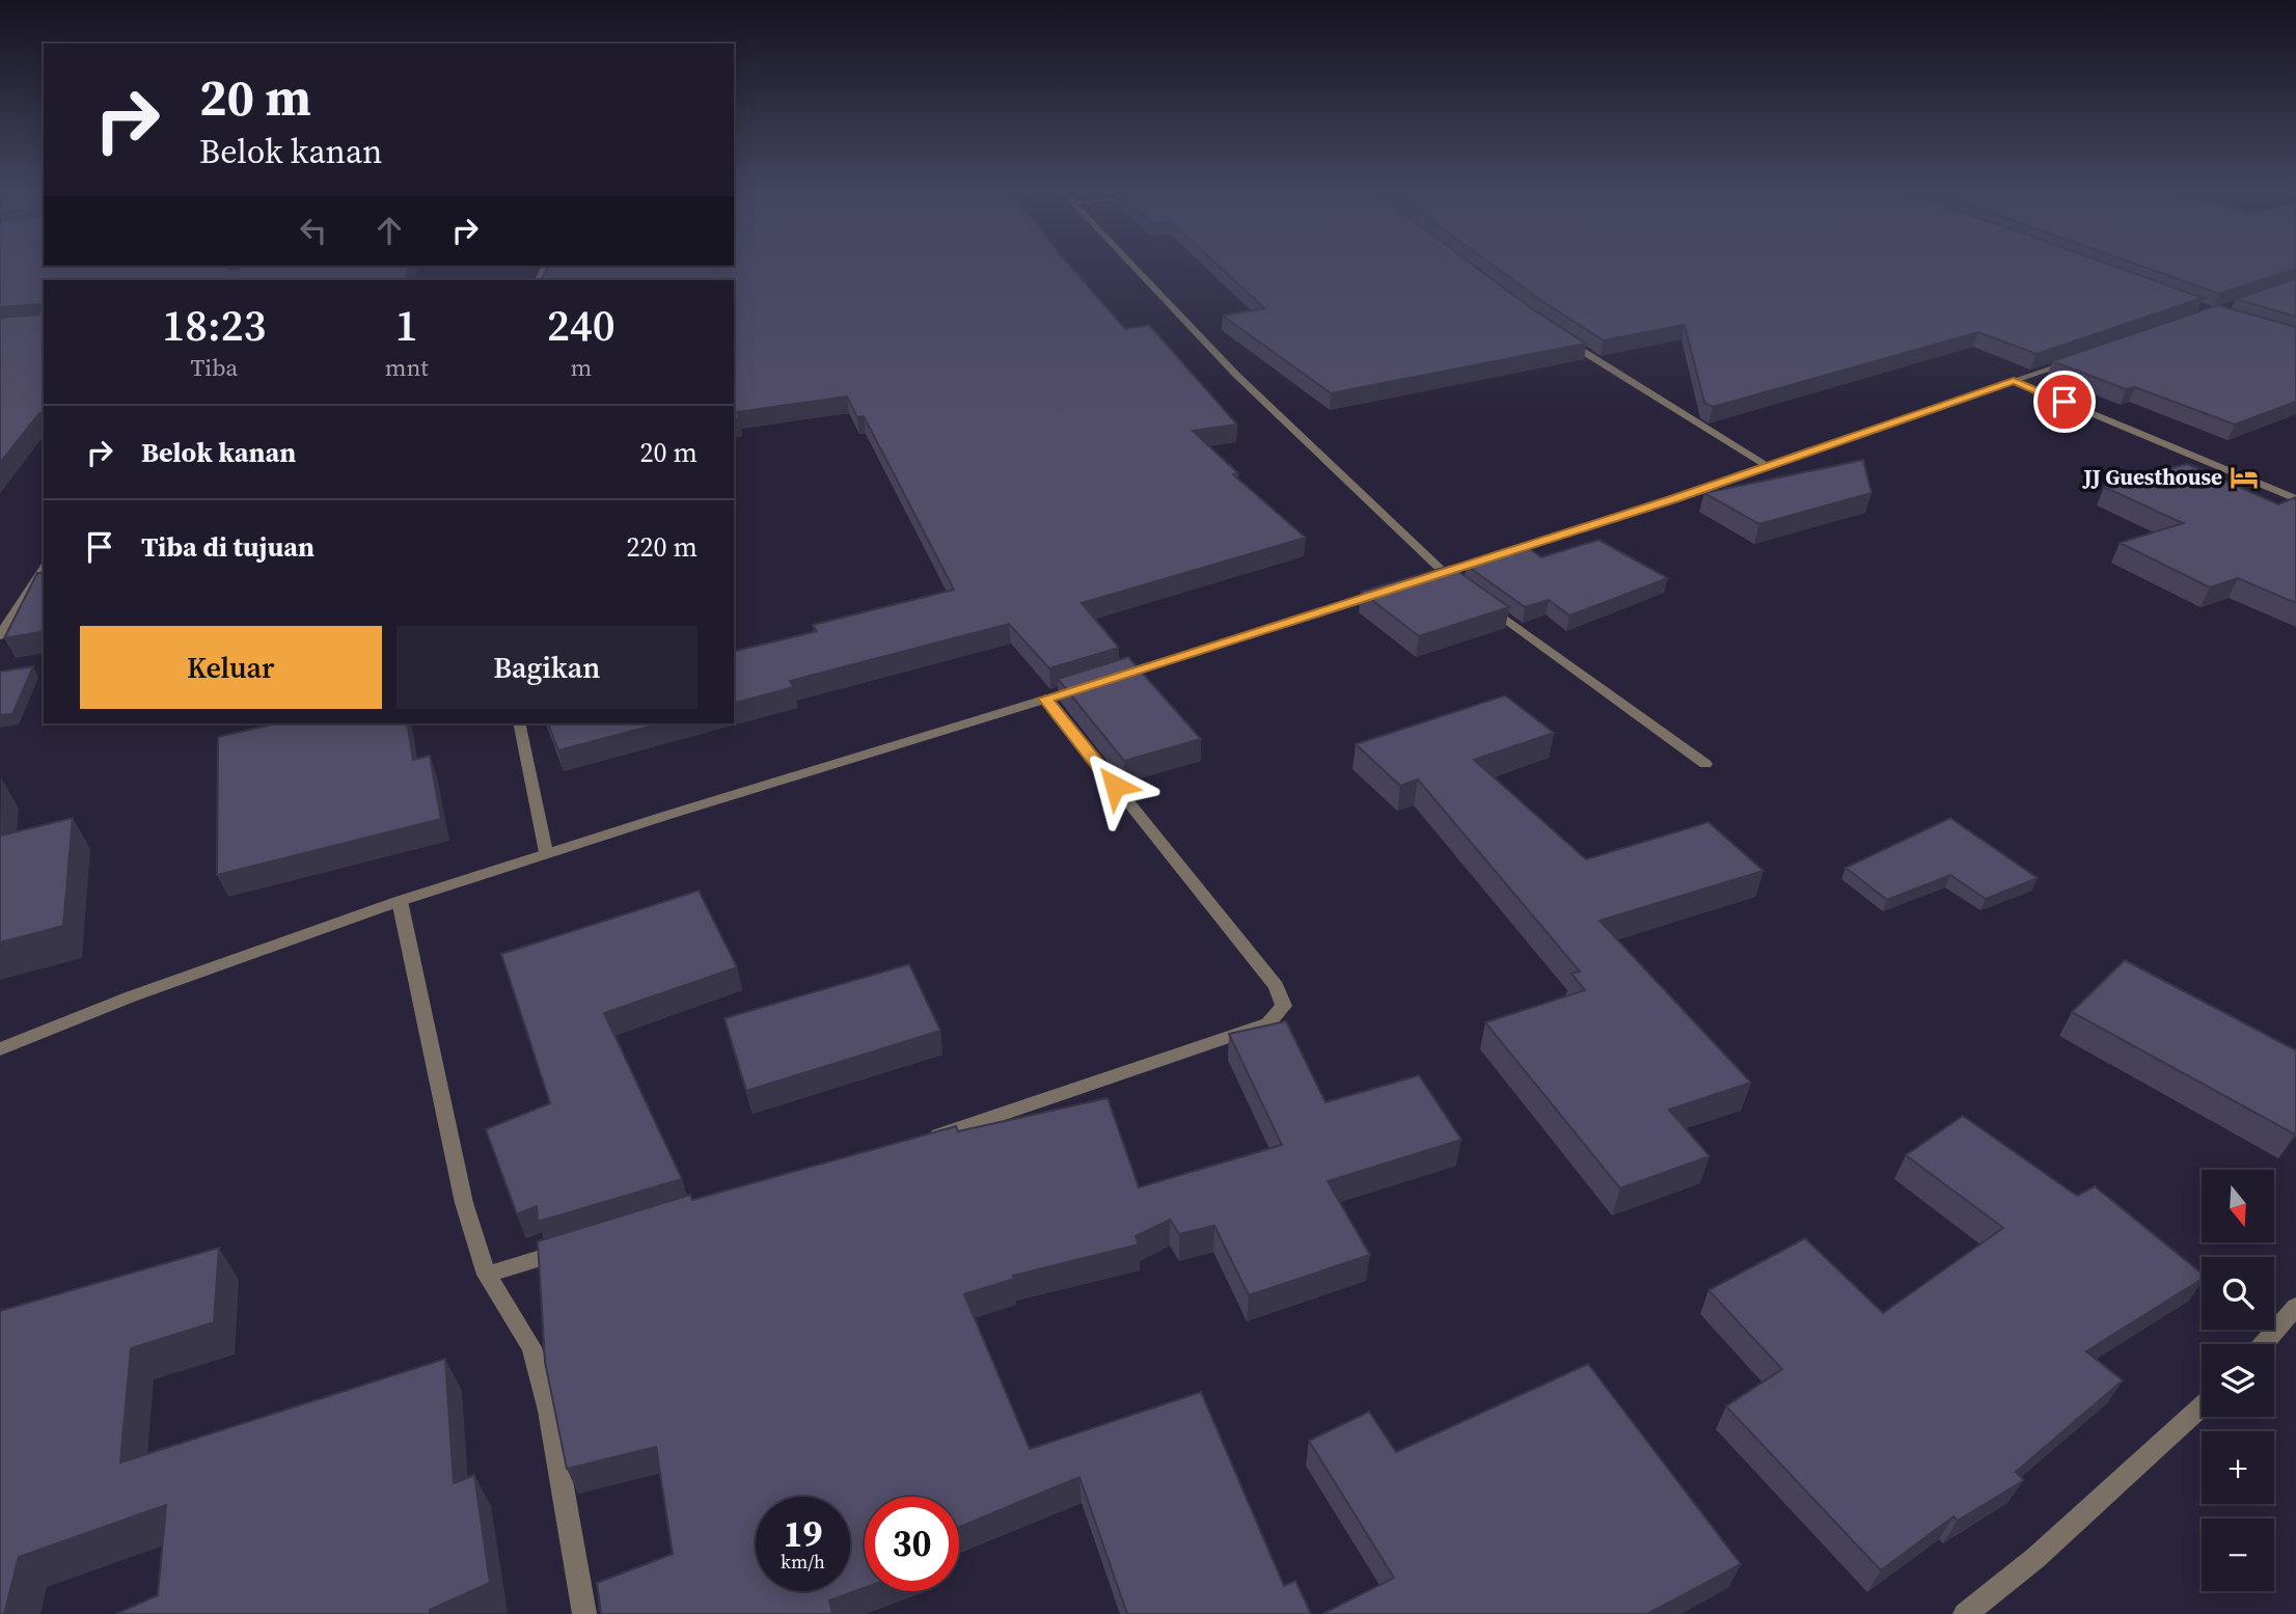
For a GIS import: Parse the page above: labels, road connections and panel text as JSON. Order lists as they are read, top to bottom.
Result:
{
  "places": {
    "hotel": ["JJ Guesthouse"]
  },
  "north": "bottom",
  "page": {
    "turn": ["20 m", "Belok kanan"],
    "eta": [
      "18:23",
      "Tiba",
      "1",
      "mnt",
      "240",
      "m"
    ],
    "list": [
      {
        "name": "Belok kanan",
        "value": "20 m"
      },
      {
        "name": "Tiba di tujuan",
        "value": "220 m"
      }
    ],
    "buttons": ["Keluar", "Bagikan"],
    "map_buttons": ["+", "−"],
    "speed": "19 km/h",
    "limit": "30"
  }
}
